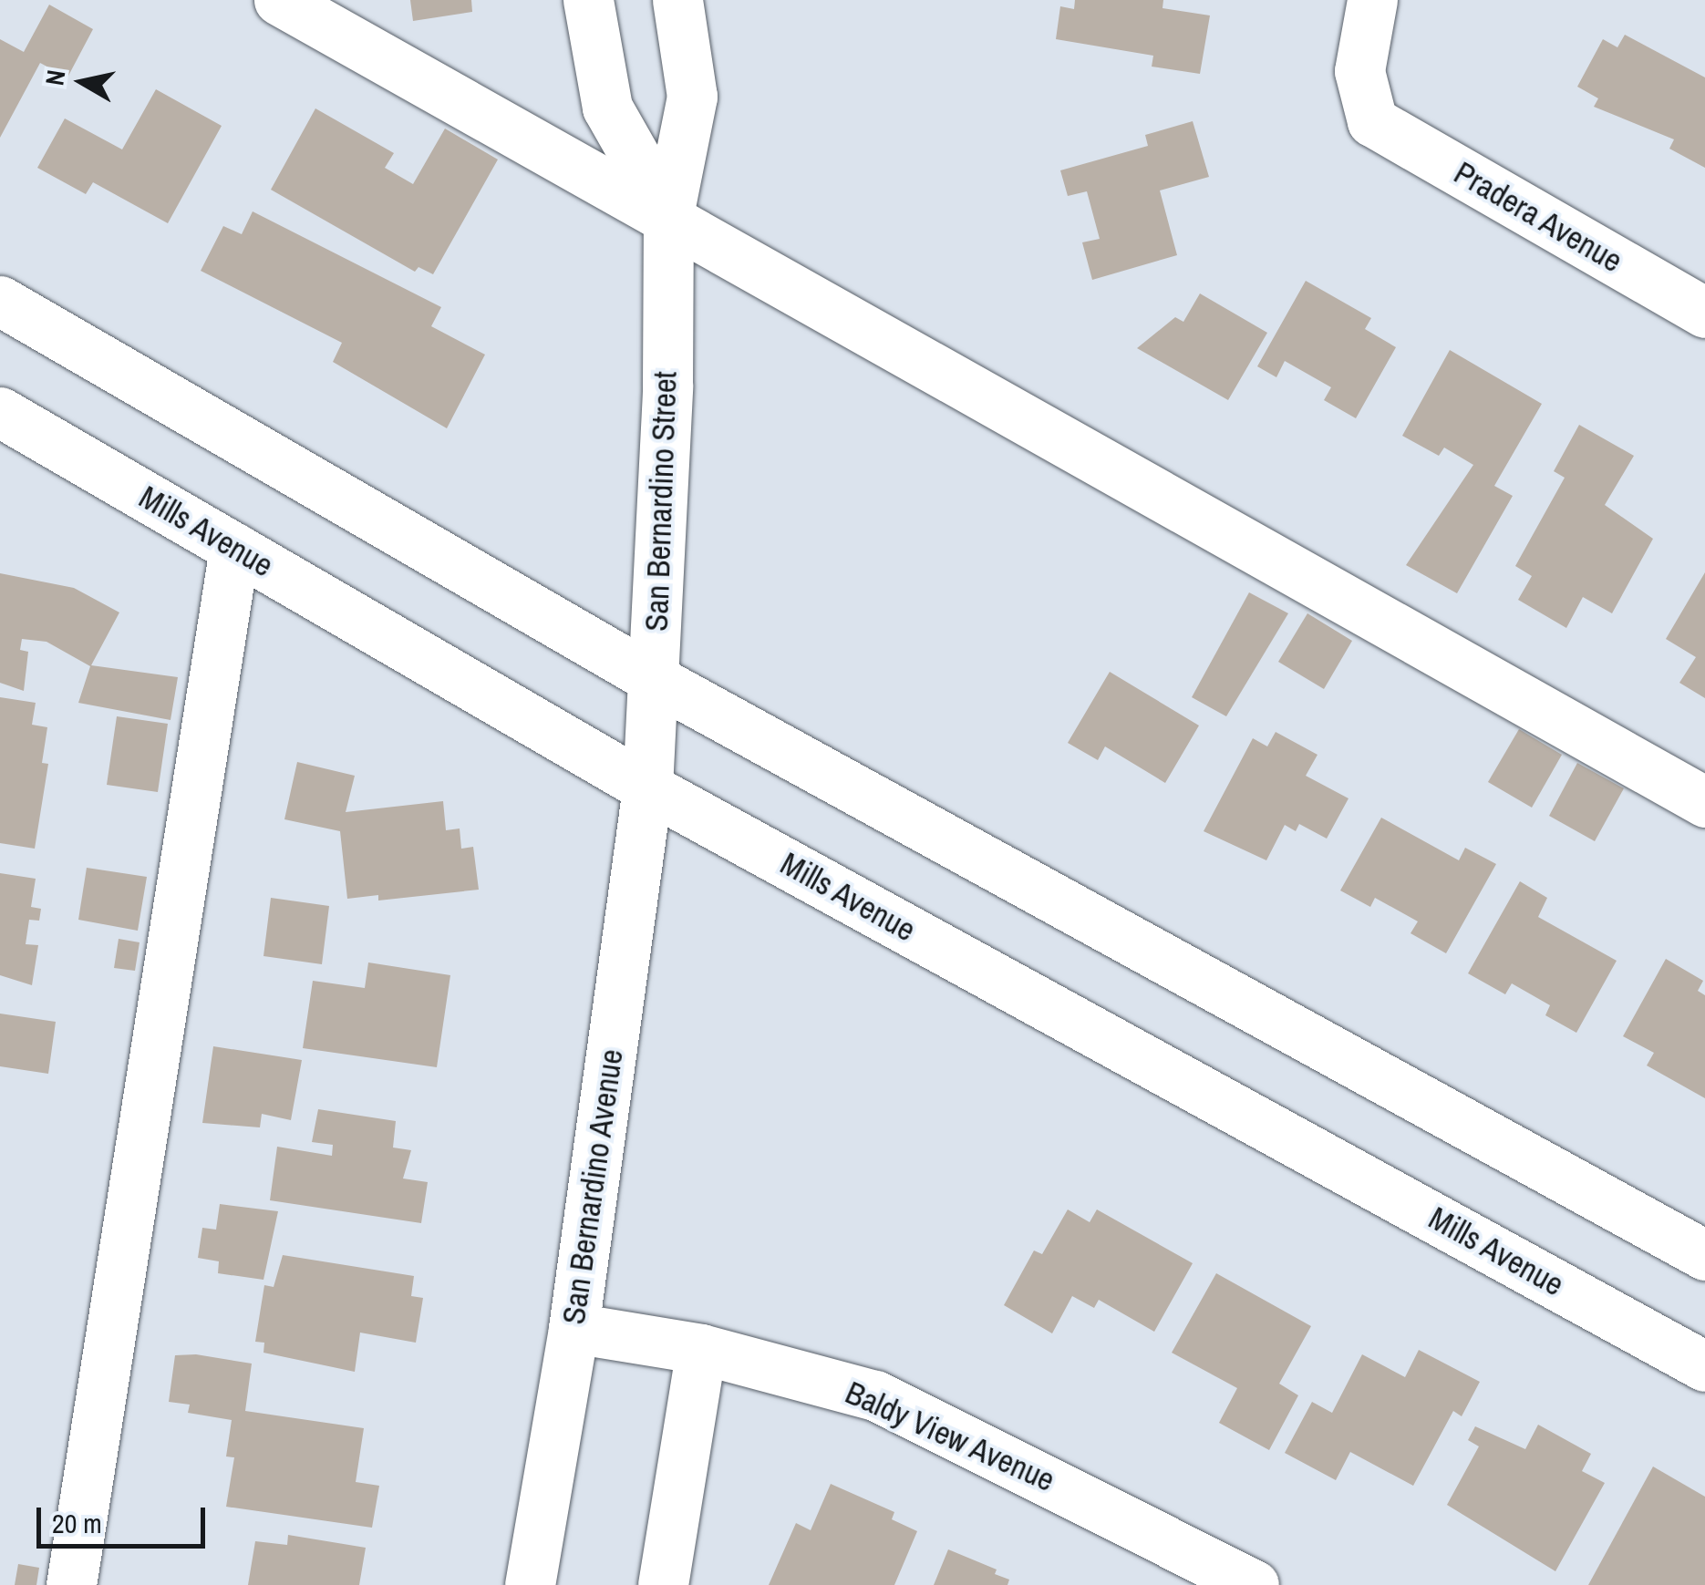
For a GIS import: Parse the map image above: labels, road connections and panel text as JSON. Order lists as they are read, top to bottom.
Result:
{
  "streets": {
    "main road": [
      "Pradera Avenue",
      "San Bernardino Street",
      "Mills Avenue",
      "San Bernardino Avenue",
      "Baldy View Avenue"
    ]
  },
  "crossings": [
    ["San Bernardino Street", "Mills Avenue"],
    ["San Bernardino Street", "San Bernardino Avenue"],
    ["Mills Avenue", "San Bernardino Avenue"],
    ["San Bernardino Avenue", "Baldy View Avenue"]
  ],
  "scale_bar": "20 m",
  "north": "left"
}
